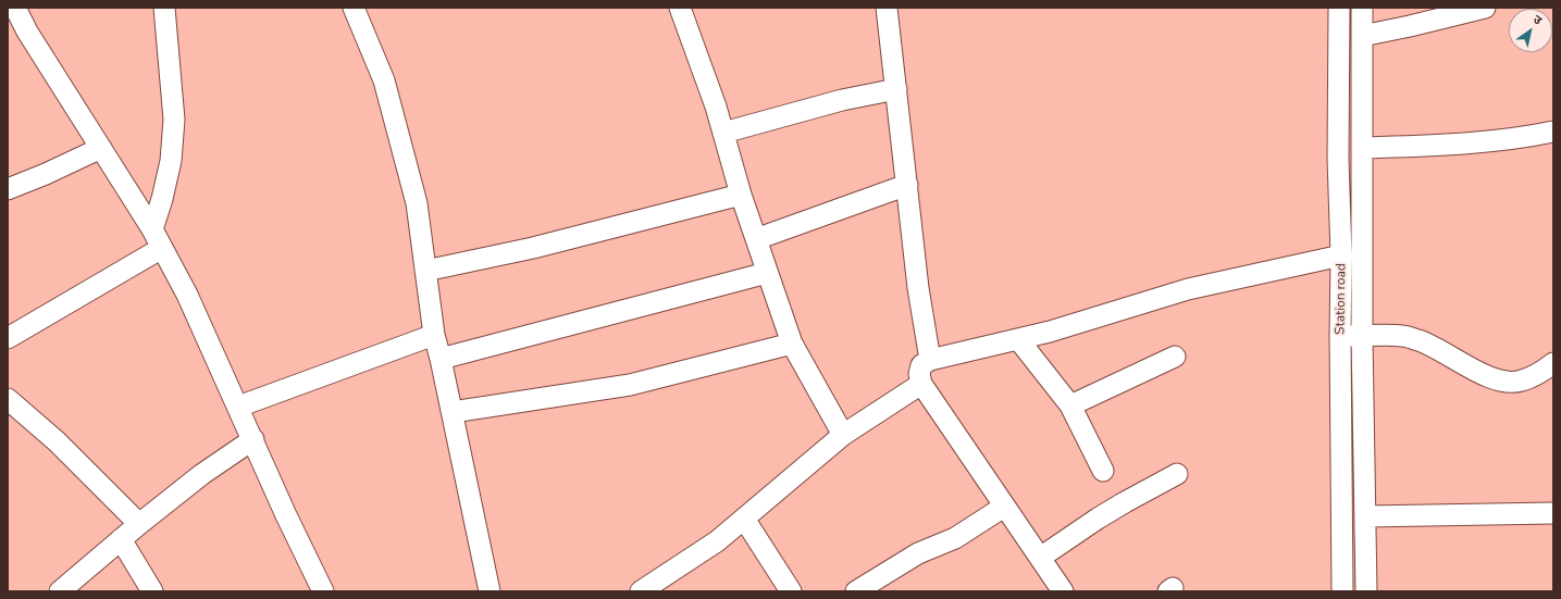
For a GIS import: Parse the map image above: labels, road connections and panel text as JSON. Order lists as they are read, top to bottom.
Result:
{
  "streets": {
    "street": ["Station road"]
  },
  "north": "top right"
}
